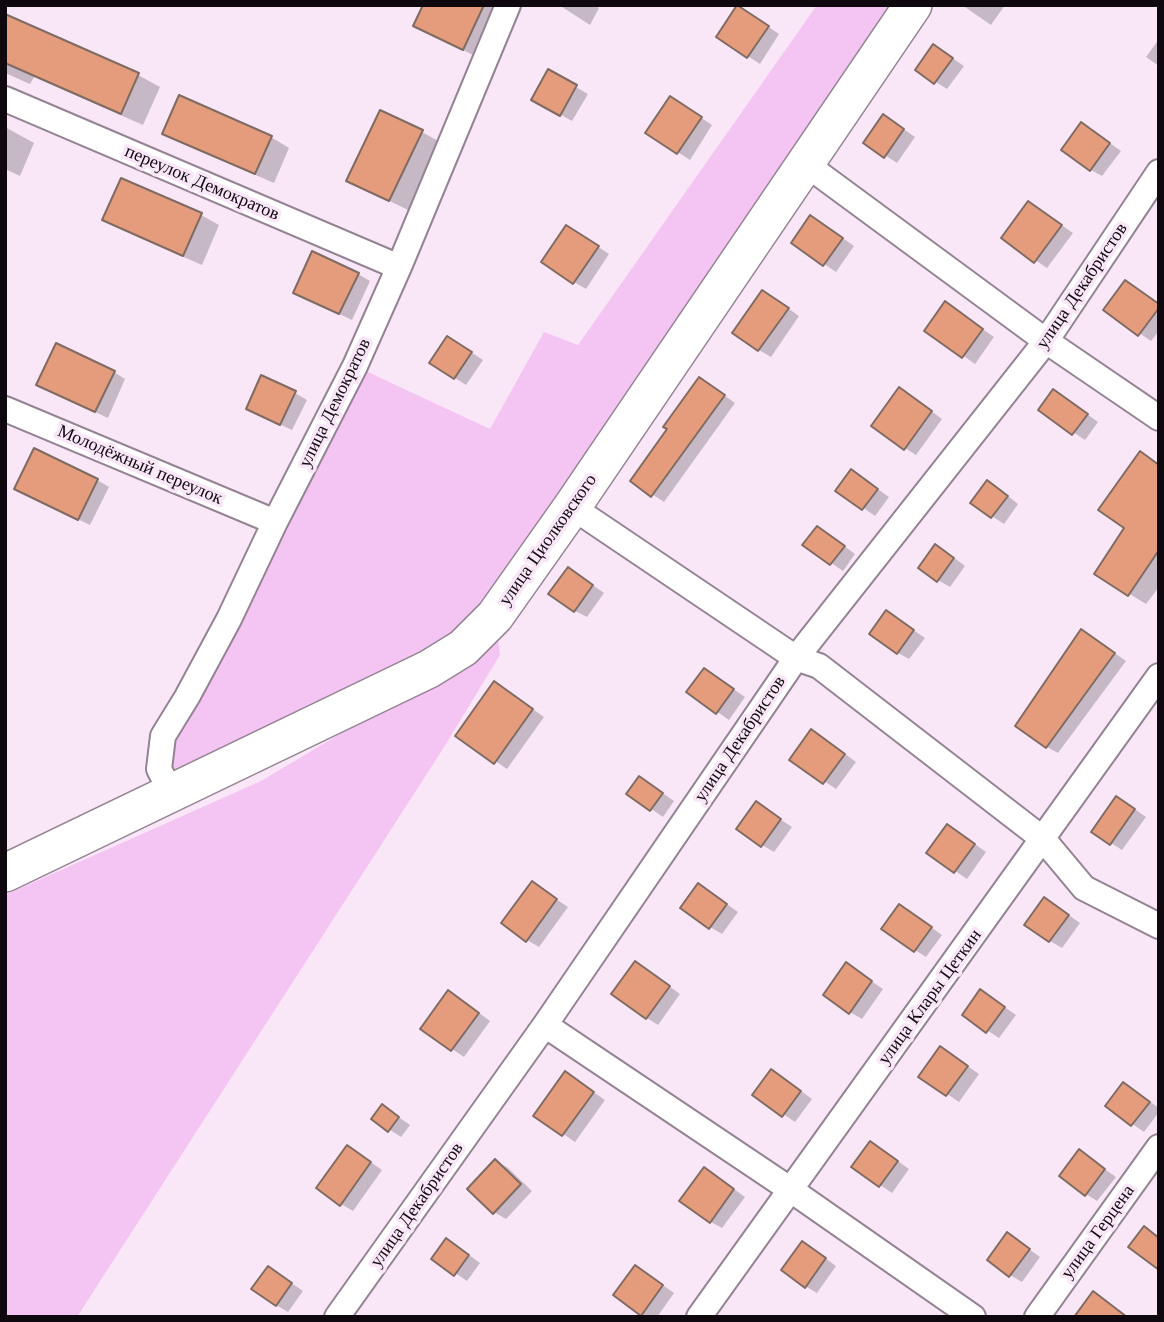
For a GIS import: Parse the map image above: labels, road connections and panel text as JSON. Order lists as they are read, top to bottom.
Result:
{
  "streets": {
    "main road": ["улица Циолковского"],
    "street": [
      "переулок Демократов",
      "улица Декабристов",
      "улица Демократов",
      "Молодёжный переулок",
      "улица Клары Цеткин",
      "улица Герцена"
    ]
  },
  "crossings": [
    ["переулок Демократов", "улица Демократов"],
    ["улица Демократов", "Молодёжный переулок"],
    ["улица Демократов", "улица Циолковского"]
  ]
}
